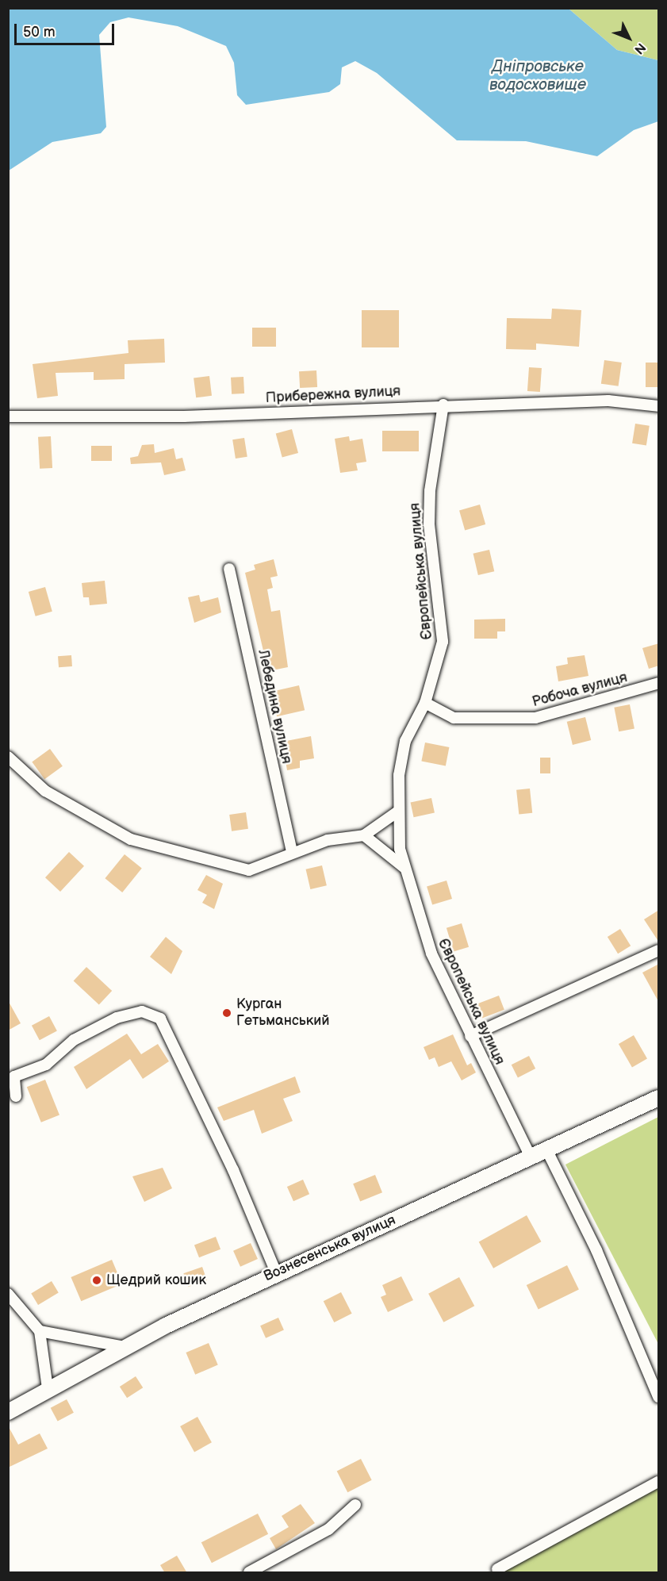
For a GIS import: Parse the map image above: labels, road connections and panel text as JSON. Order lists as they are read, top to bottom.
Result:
{
  "streets": {
    "main road": ["Вознесенська вулиця"],
    "street": [
      "Прибережна вулиця",
      "Європейська вулиця",
      "Робоча вулиця",
      "Лебедина вулиця"
    ]
  },
  "crossings": [
    ["Прибережна вулиця", "Європейська вулиця"],
    ["Європейська вулиця", "Робоча вулиця"],
    ["Європейська вулиця", "Вознесенська вулиця"]
  ],
  "water": ["Дніпровське водосховище"],
  "places": ["Курган Гетьманський", "Щедрий кошик"],
  "scale_bar": "50 m",
  "north": "bottom right"
}
